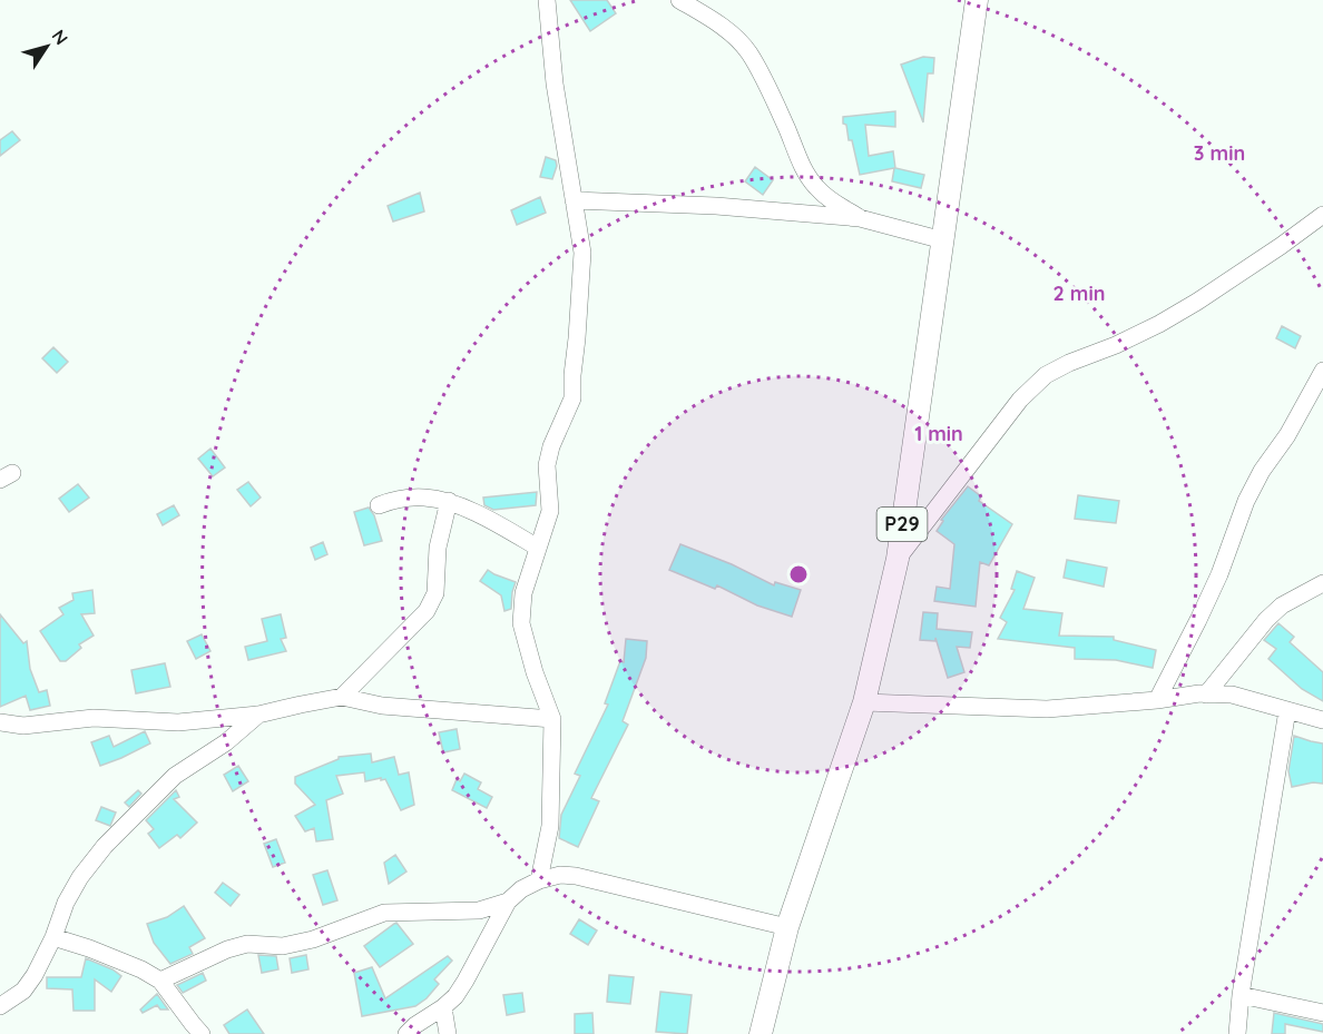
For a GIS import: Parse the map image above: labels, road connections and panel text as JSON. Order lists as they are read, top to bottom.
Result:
{
  "streets": {
    "main road": ["P29"]
  },
  "north": "top right",
  "rings": ["3 min", "2 min", "1 min"]
}
